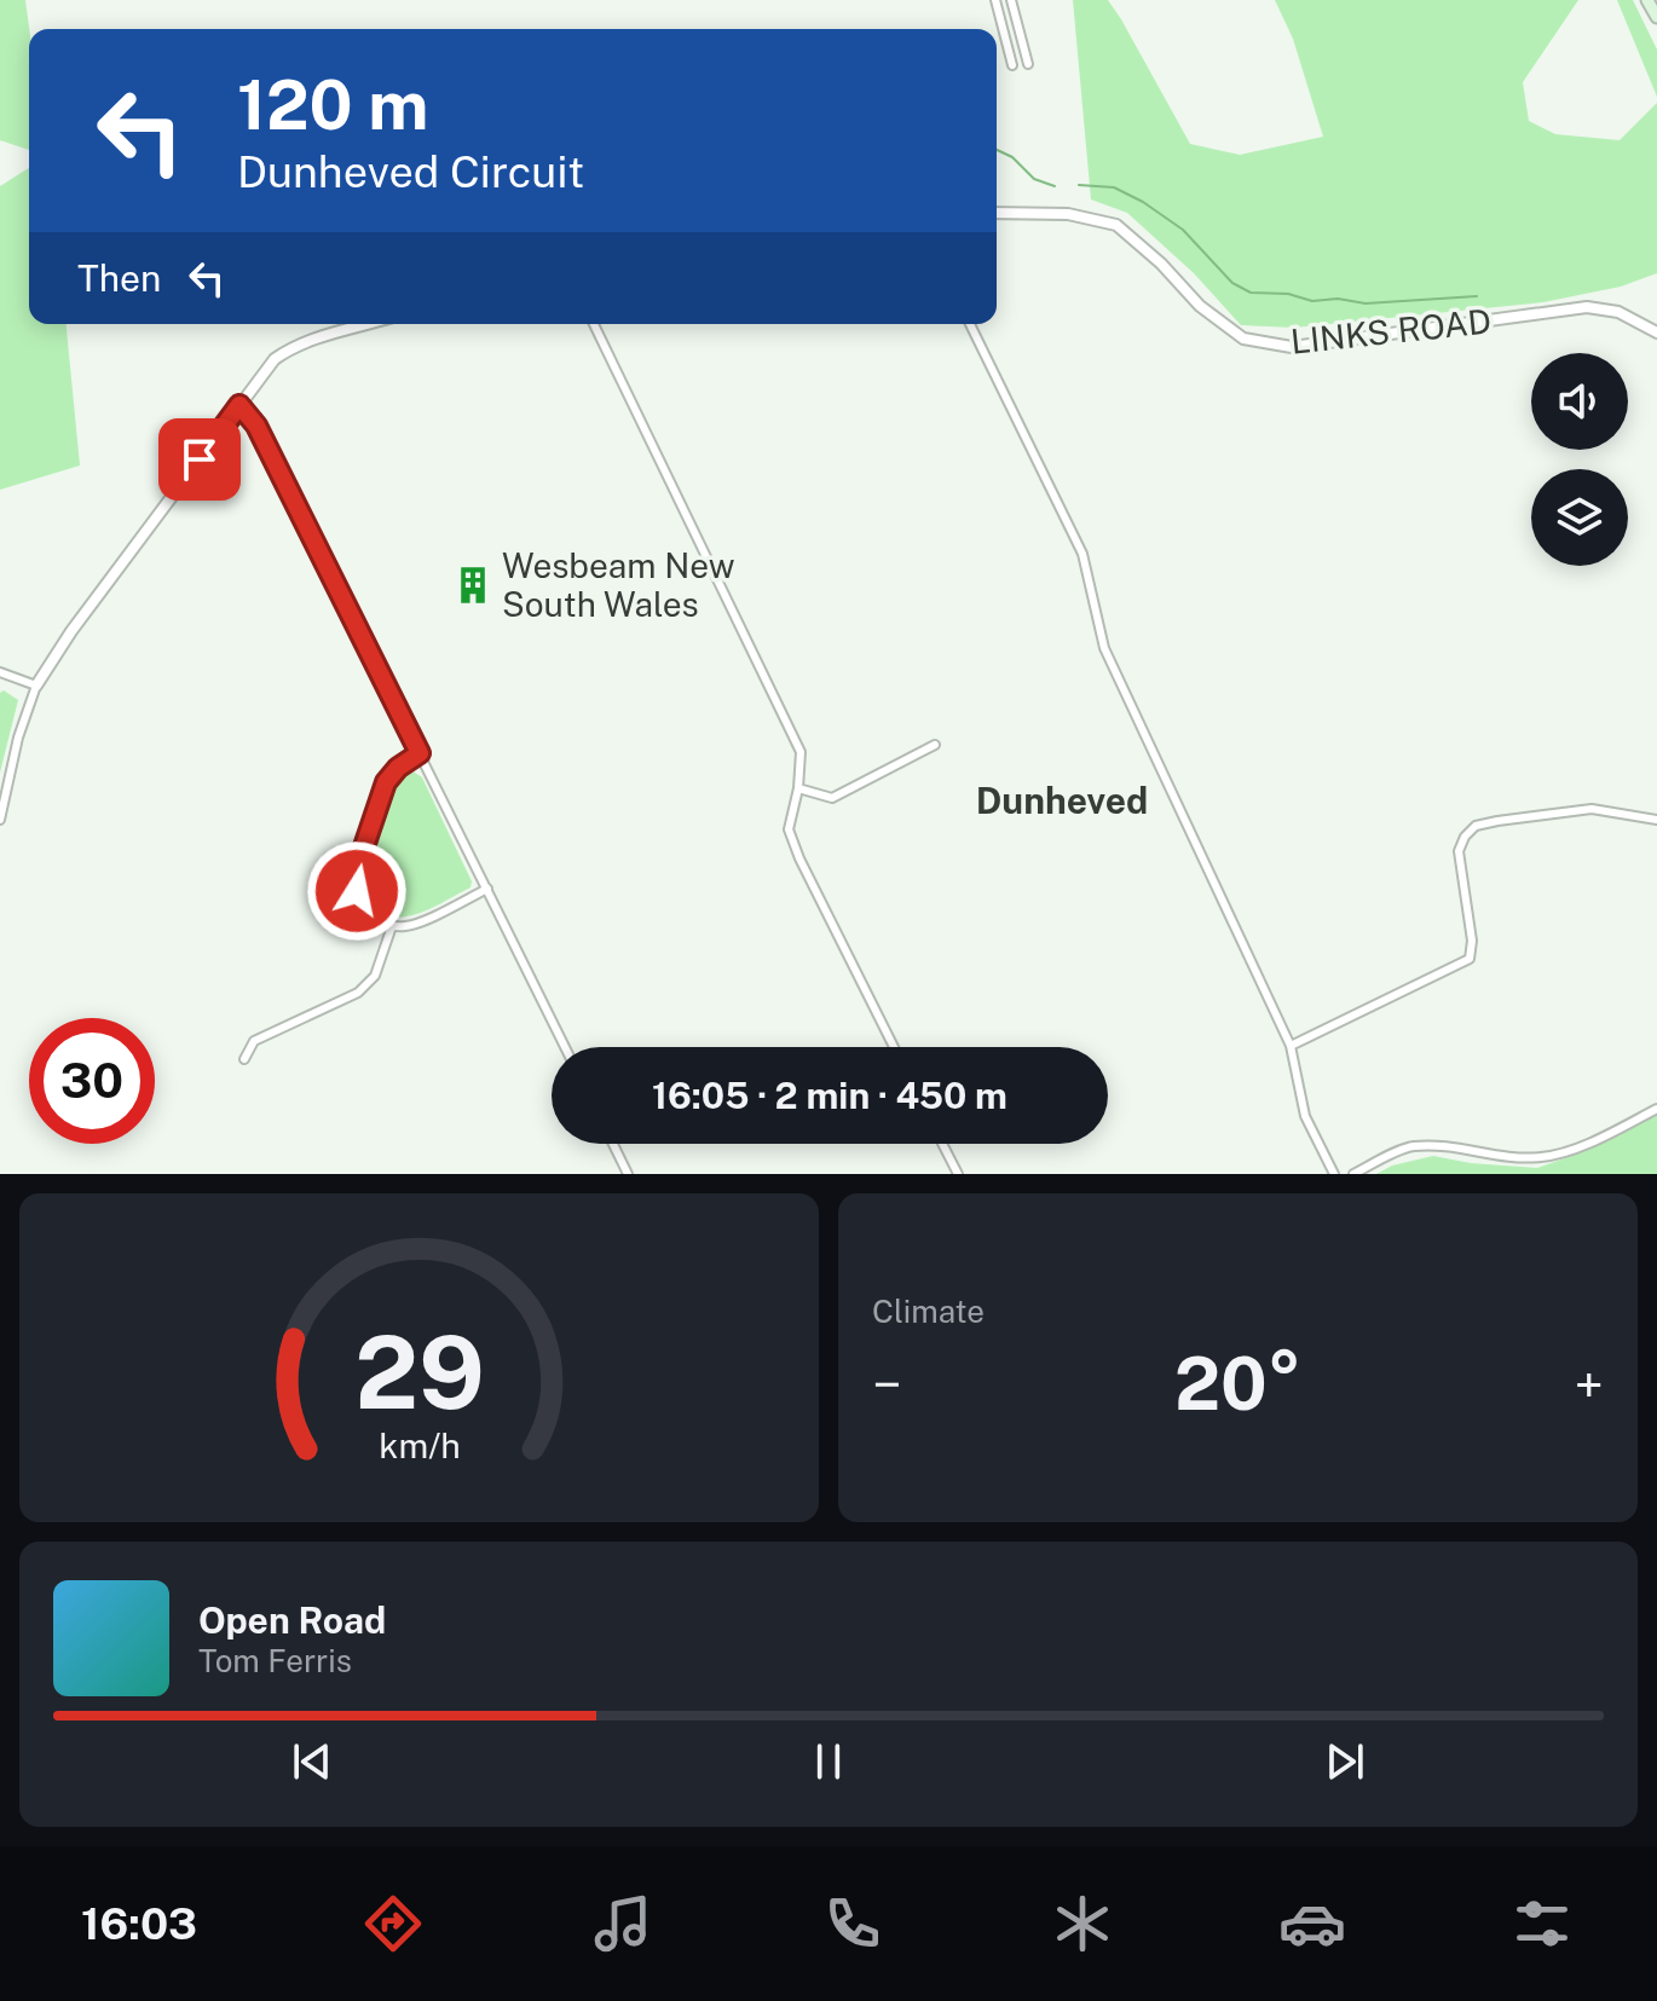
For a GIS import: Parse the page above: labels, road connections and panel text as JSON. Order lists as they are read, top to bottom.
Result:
{
  "streets": {
    "street": ["LINKS ROAD"]
  },
  "districts": ["Dunheved"],
  "places": {
    "building": ["Wesbeam New South Wales"]
  },
  "page": {
    "turn": ["120 m", "Dunheved Circuit"],
    "then": "Then",
    "limit": "30",
    "trip": "16:05 · 2 min · 450 m",
    "tile": "Climate",
    "heat": ["−", "20°", "+"],
    "song": ["Open Road", "Tom Ferris"],
    "tabs": "16:03",
    "gauge": ["29", "km/h"]
  }
}
